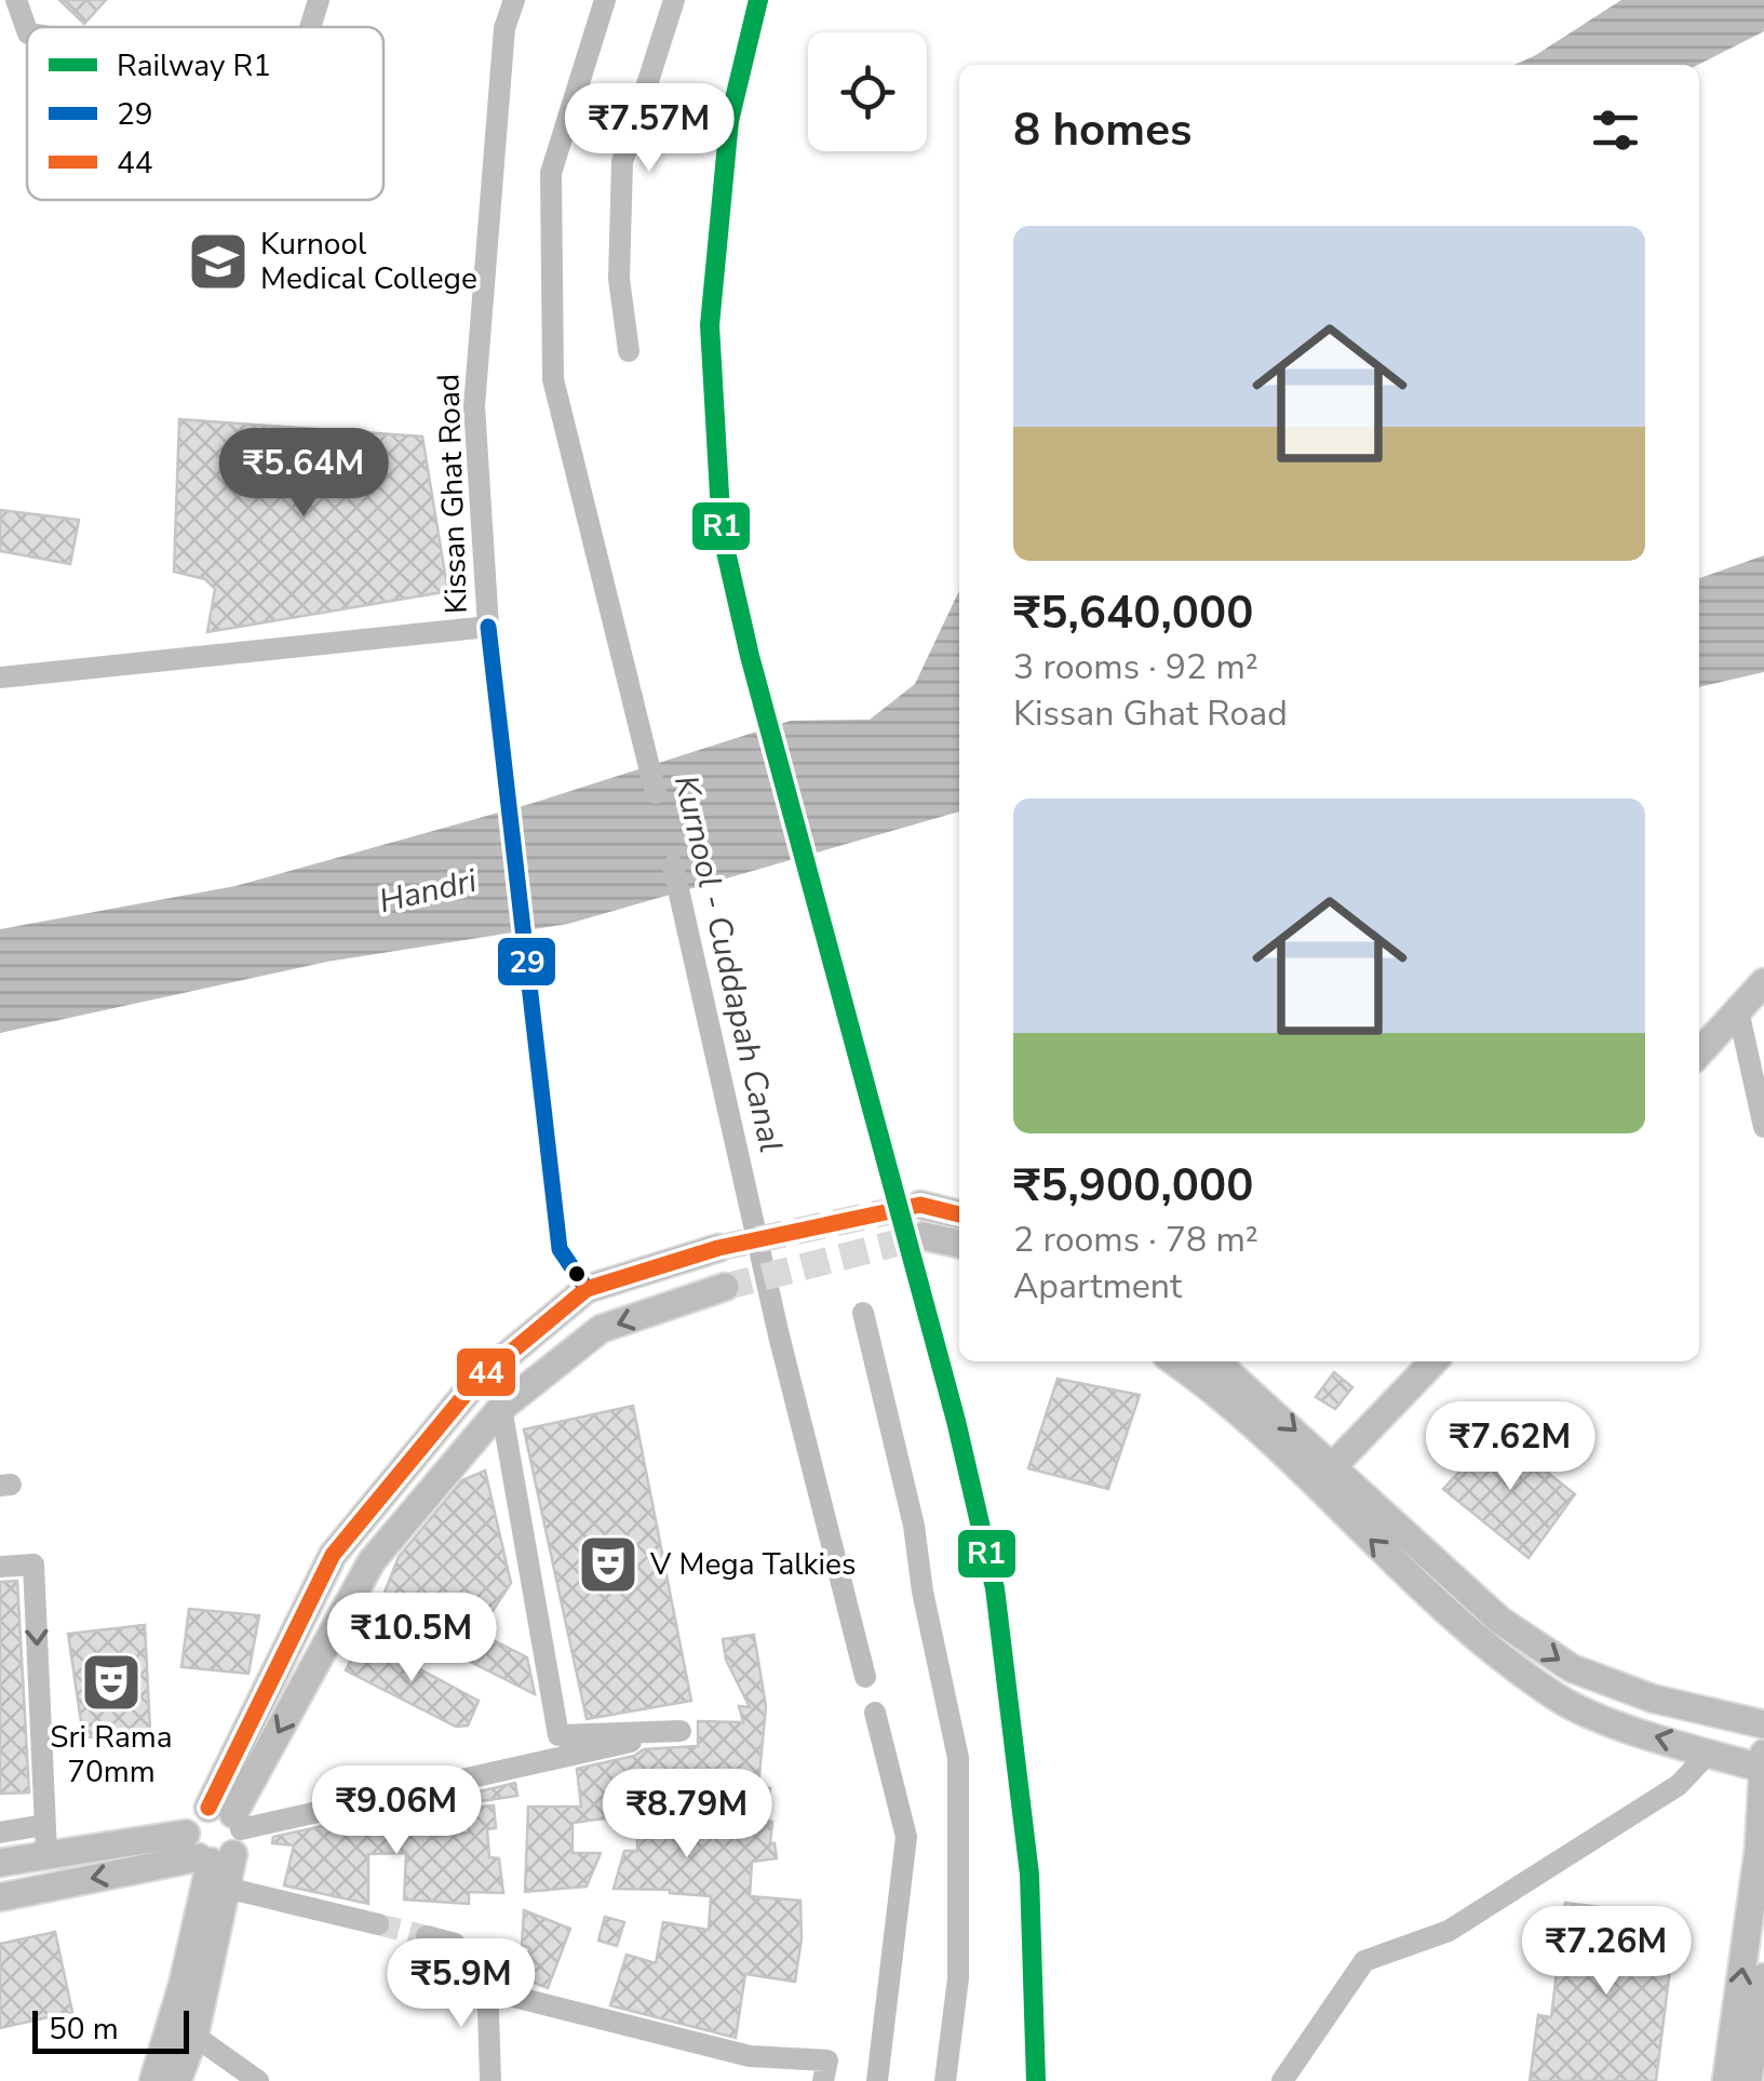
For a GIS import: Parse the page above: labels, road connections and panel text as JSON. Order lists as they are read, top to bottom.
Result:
{
  "streets": {
    "street": ["Kissan Ghat Road"]
  },
  "water": ["Handri", "Kurnool - Cuddapah Canal"],
  "places": {
    "school or university": ["Kurnool Medical College"],
    "theatre": ["V Mega Talkies", "Sri Rama 70mm"]
  },
  "lines": ["rail line R1", "transit line 29", "transit line 44"],
  "legend": ["Railway R1", "29", "44"],
  "scale_bar": "50 m",
  "page": {
    "heading": "8 homes",
    "price": [
      "₹7.57M",
      "₹5.64M",
      "₹7.62M",
      "₹10.5M",
      "₹9.06M",
      "₹8.79M",
      "₹7.26M",
      "₹5.9M"
    ],
    "list": [
      {
        "name": "₹5,640,000",
        "note": "3 rooms · 92 m² · Kissan Ghat Road"
      },
      {
        "name": "₹5,900,000",
        "note": "2 rooms · 78 m² · Apartment"
      }
    ],
    "scale": "50 m"
  }
}
